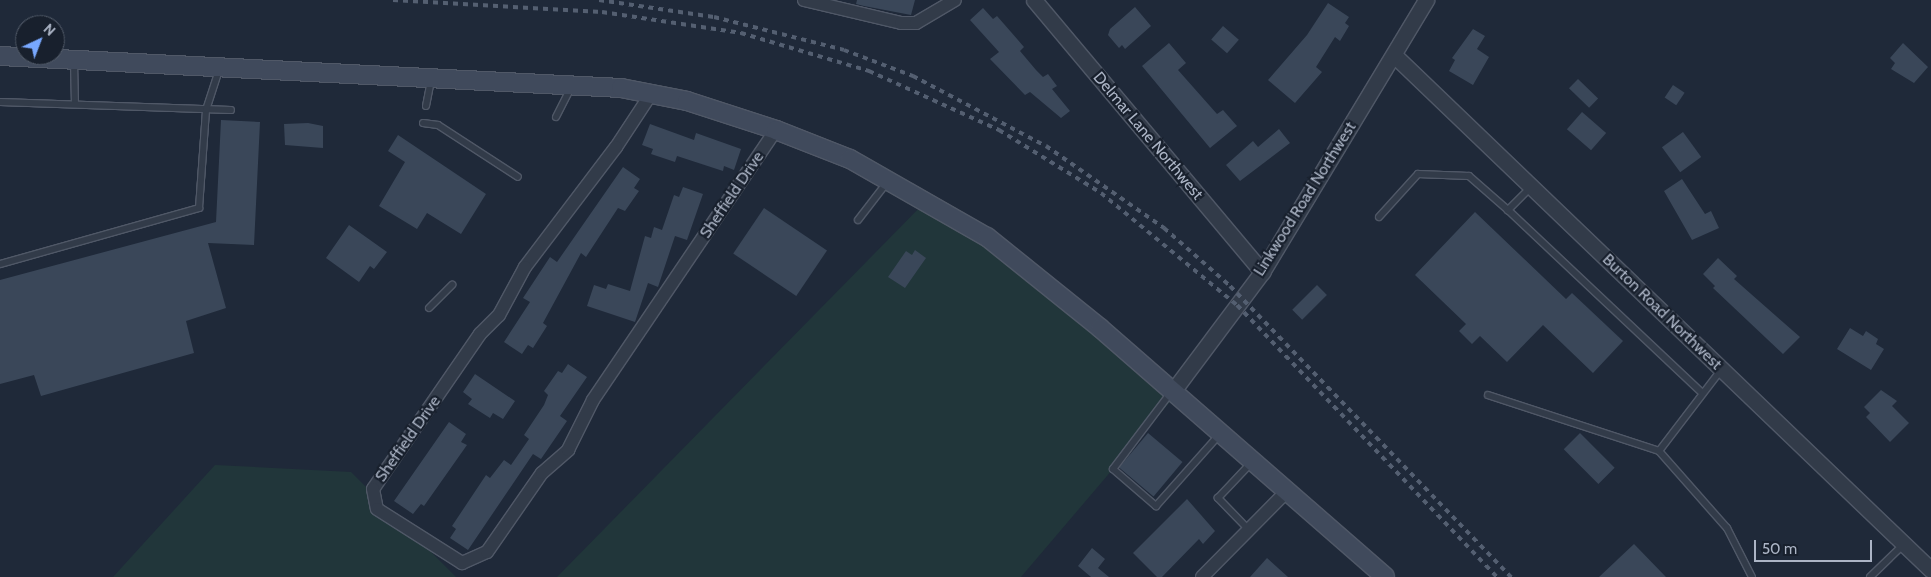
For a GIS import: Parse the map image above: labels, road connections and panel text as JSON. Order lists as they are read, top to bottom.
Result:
{
  "streets": {
    "street": [
      "Delmar Lane Northwest",
      "Sheffield Drive",
      "Linkwood Road Northwest",
      "Burton Road Northwest"
    ]
  },
  "crossings": [
    ["Delmar Lane Northwest", "Linkwood Road Northwest"],
    ["Linkwood Road Northwest", "Burton Road Northwest"]
  ],
  "scale_bar": "50 m",
  "north": "top right"
}
